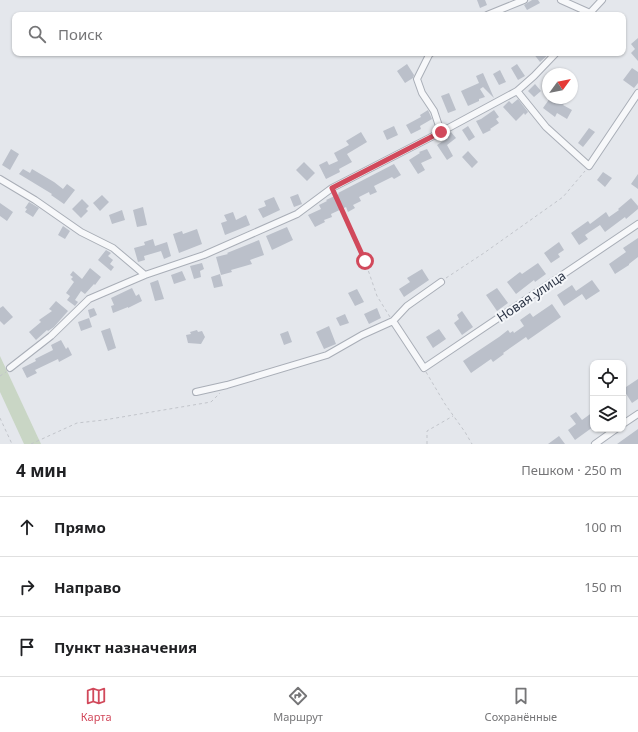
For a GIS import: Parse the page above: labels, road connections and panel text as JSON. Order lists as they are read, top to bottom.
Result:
{
  "streets": {
    "street": ["Новая улица"]
  },
  "north": "top right",
  "page": {
    "search": "Поиск",
    "heading": ["4 мин", "Пешком · 250 m"],
    "list": [
      ["Прямо", "100 m"],
      ["Направо", "150 m"],
      "Пункт назначения"
    ],
    "nav": ["Карта", "Маршрут", "Сохранённые"]
  }
}
